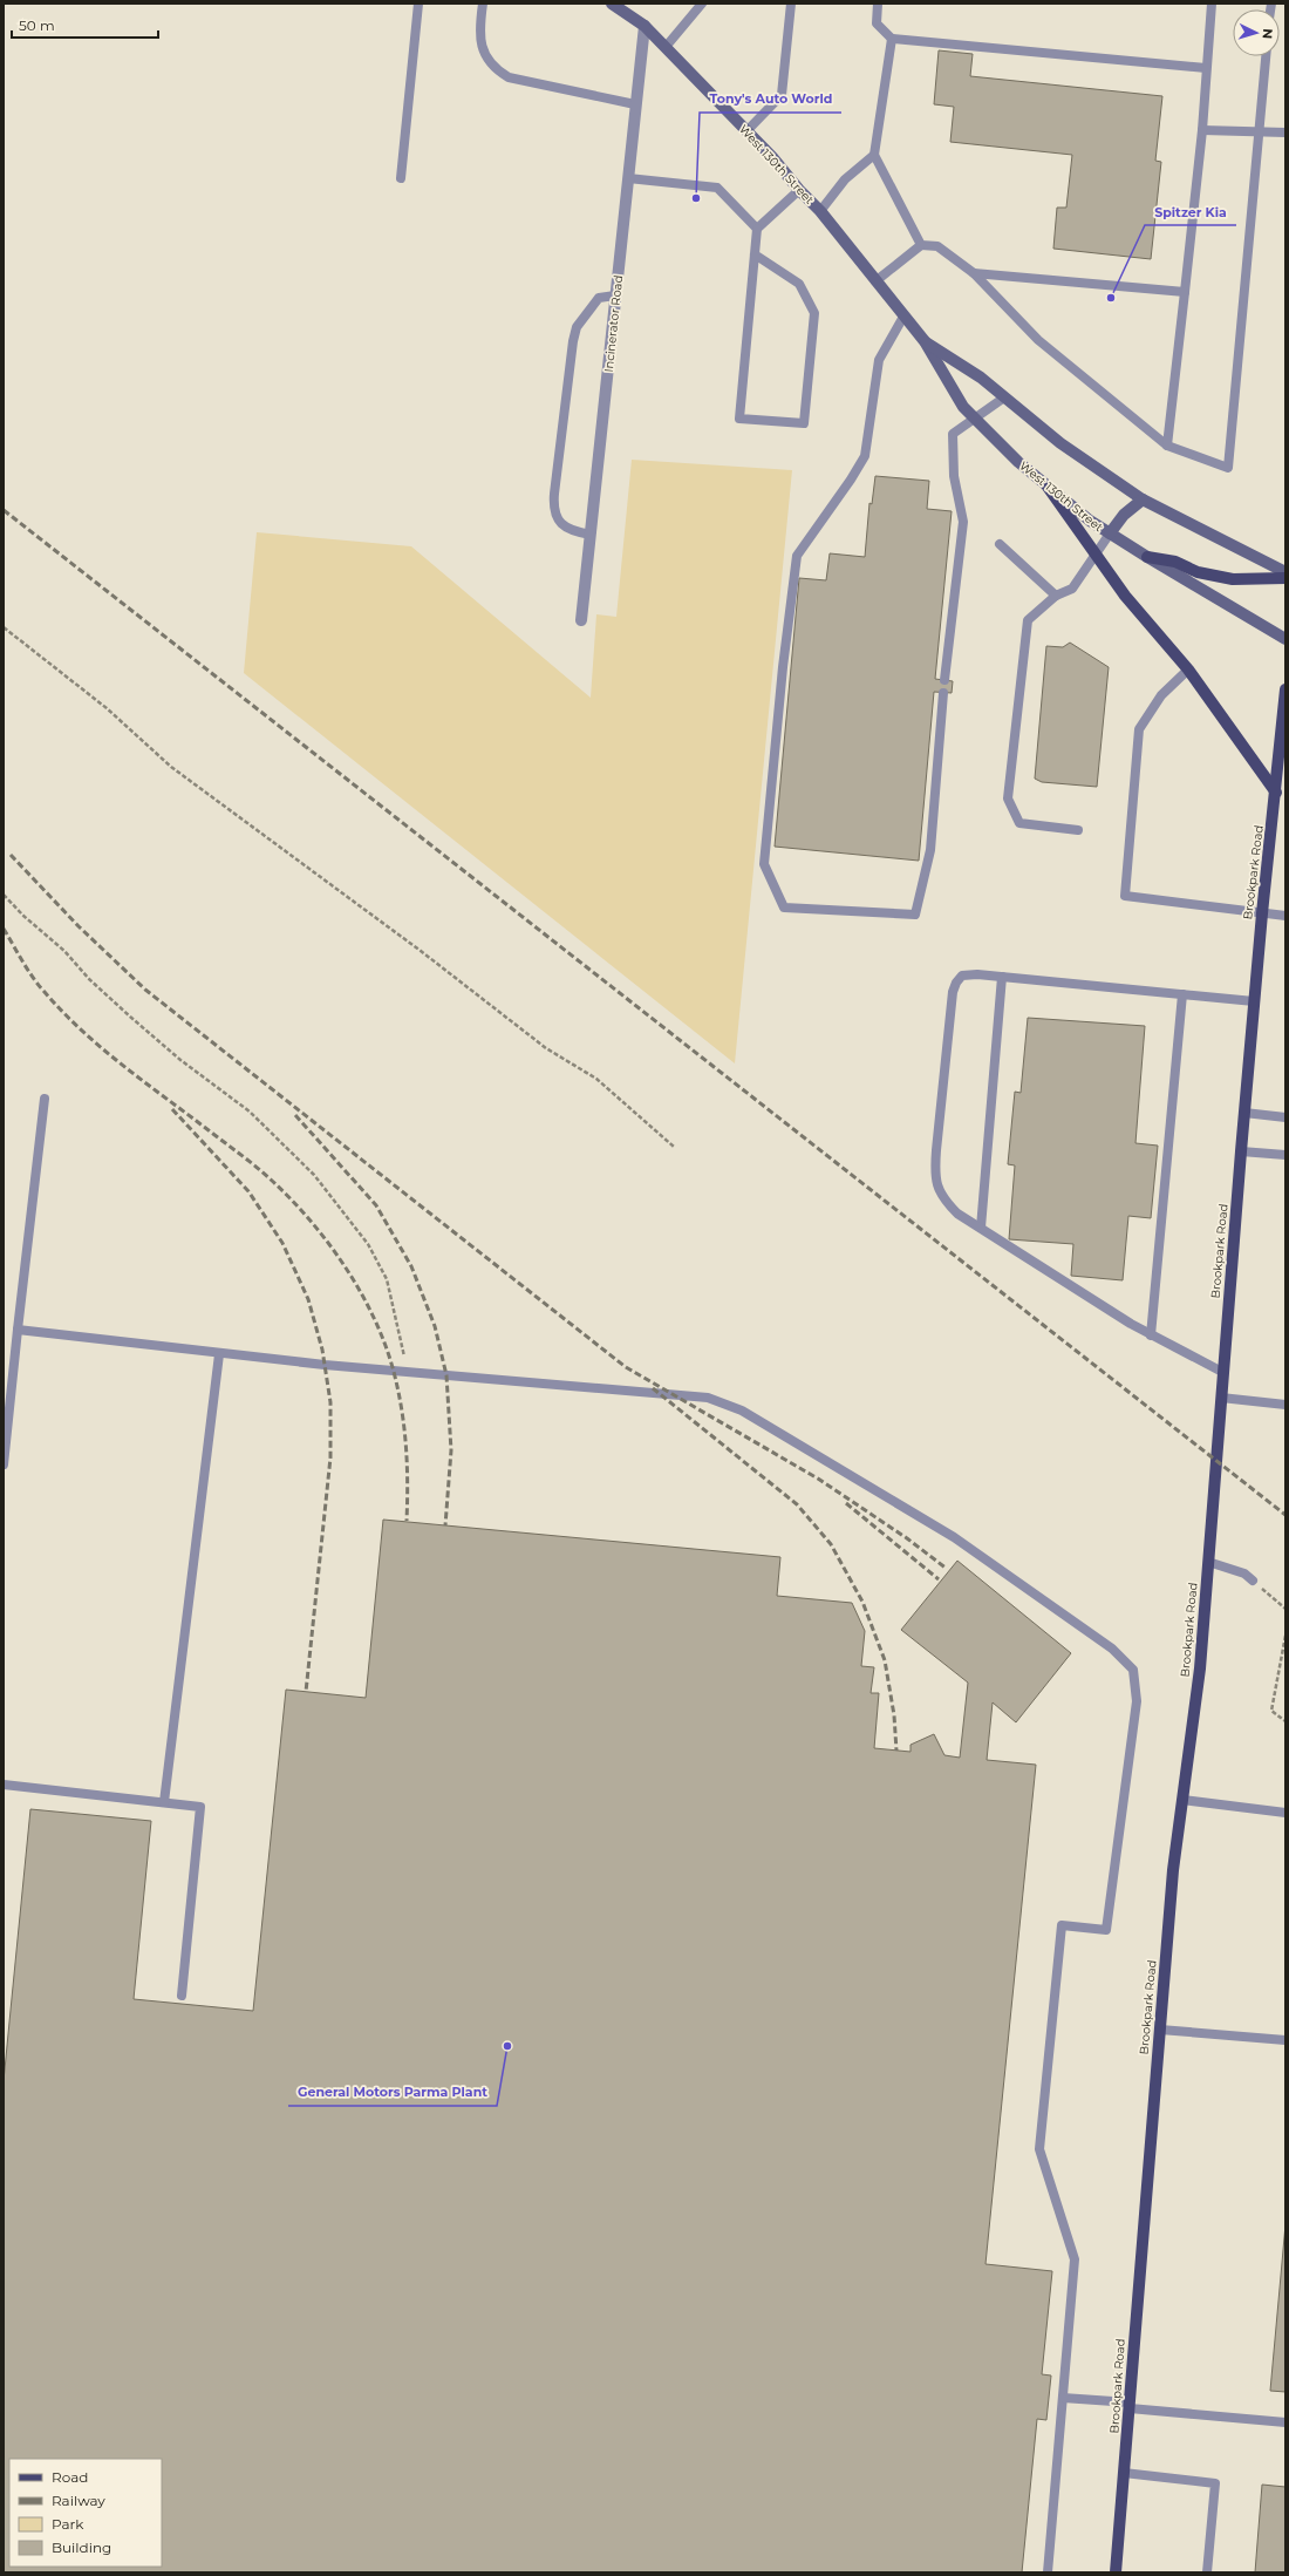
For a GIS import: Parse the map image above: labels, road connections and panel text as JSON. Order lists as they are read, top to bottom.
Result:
{
  "streets": {
    "main road": ["West 130th Street", "Brookpark Road"],
    "street": ["Incinerator Road"]
  },
  "crossings": [
    ["West 130th Street", "Incinerator Road"]
  ],
  "places": ["Tony's Auto World", "Spitzer Kia", "General Motors Parma Plant"],
  "legend": [
    "Road",
    "Railway",
    "Park",
    "Building"
  ],
  "scale_bar": "50 m",
  "north": "right"
}
